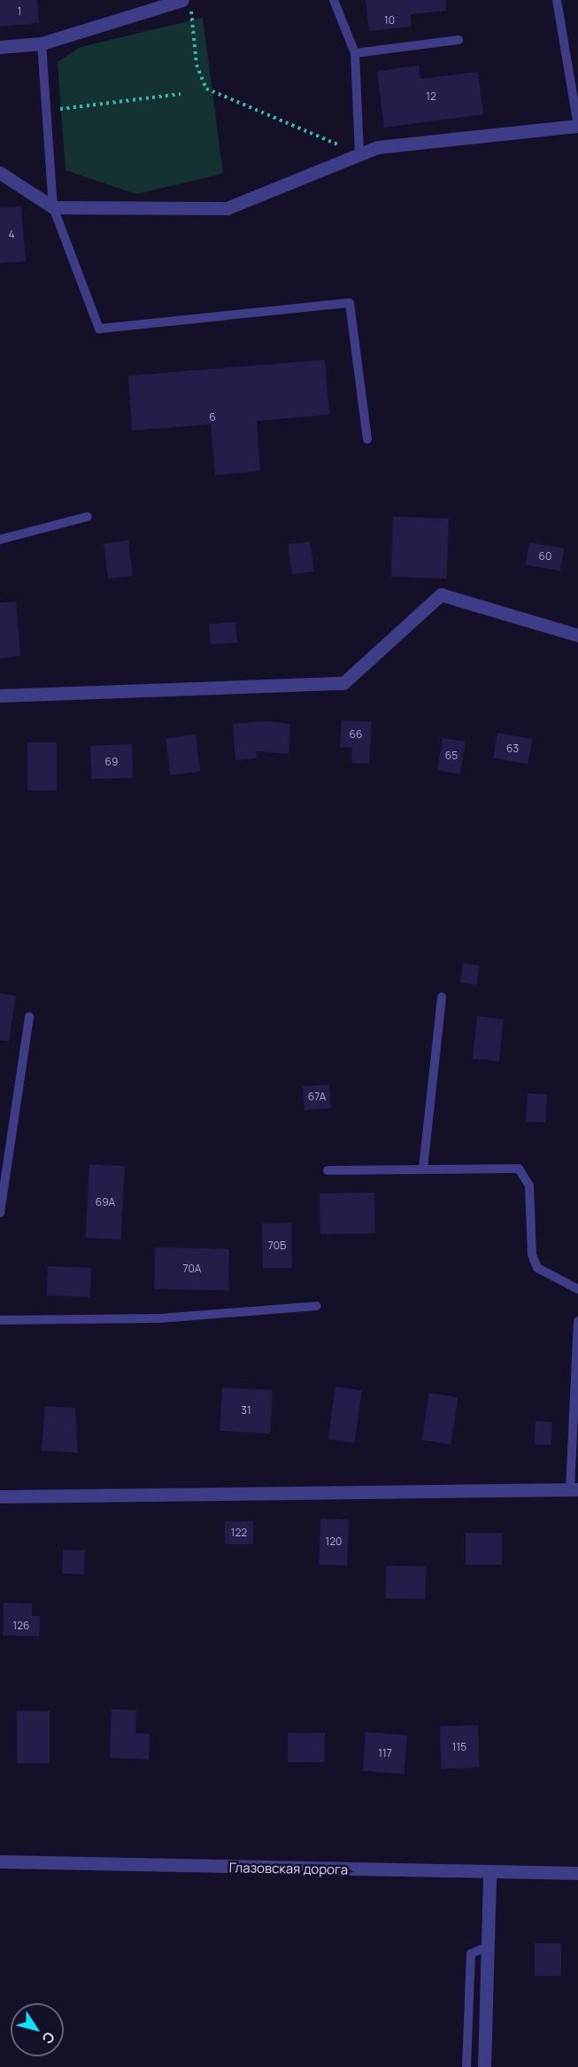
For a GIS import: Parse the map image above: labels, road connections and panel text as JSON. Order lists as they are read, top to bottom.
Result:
{
  "streets": {
    "street": ["Глазовская дорога"]
  },
  "house_numbers": [
    "1",
    "10",
    "12",
    "4",
    "6",
    "60",
    "66",
    "63",
    "65",
    "69",
    "67А",
    "69А",
    "70Б",
    "70А",
    "31",
    "122",
    "120",
    "126",
    "115",
    "117"
  ],
  "north": "bottom right"
}
